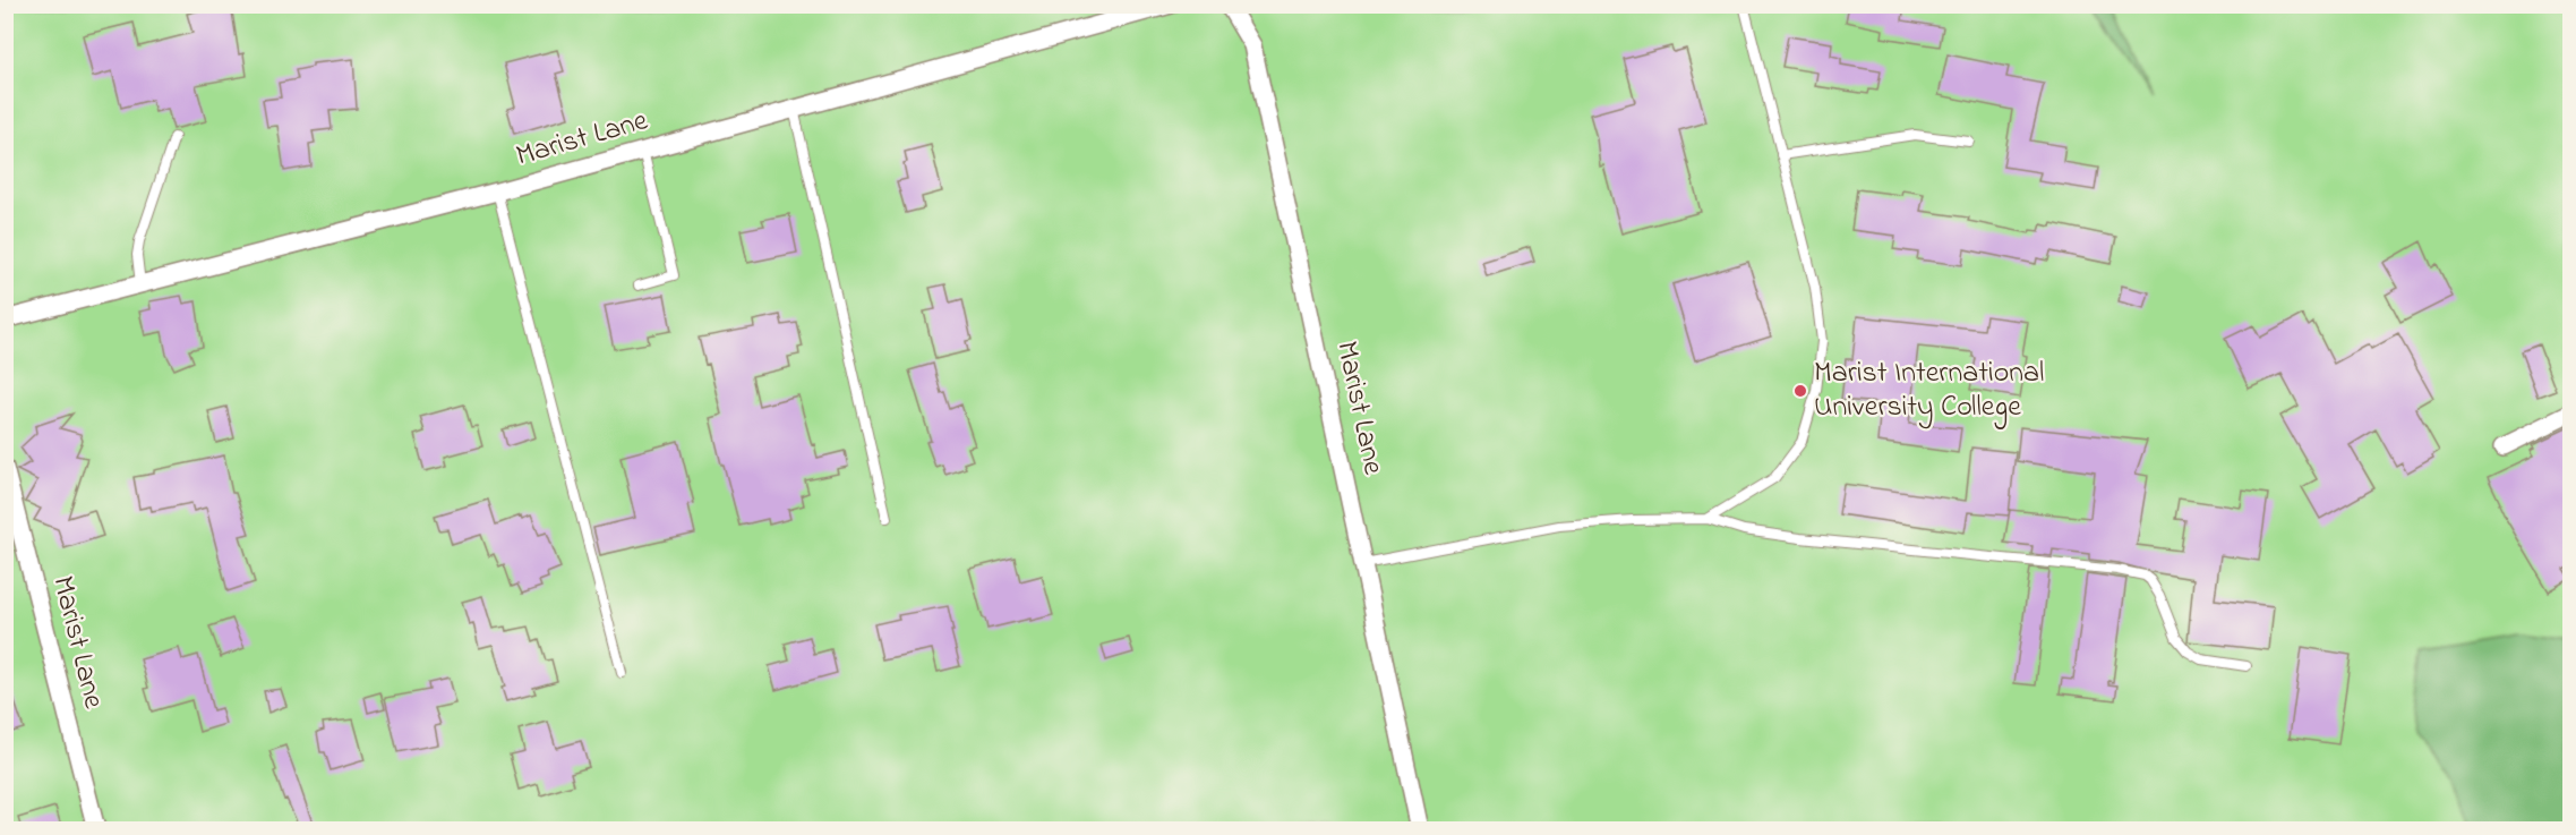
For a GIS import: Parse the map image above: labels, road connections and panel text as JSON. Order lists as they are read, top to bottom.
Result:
{
  "streets": {
    "street": ["Marist Lane"]
  },
  "places": ["Marist International University College"]
}
